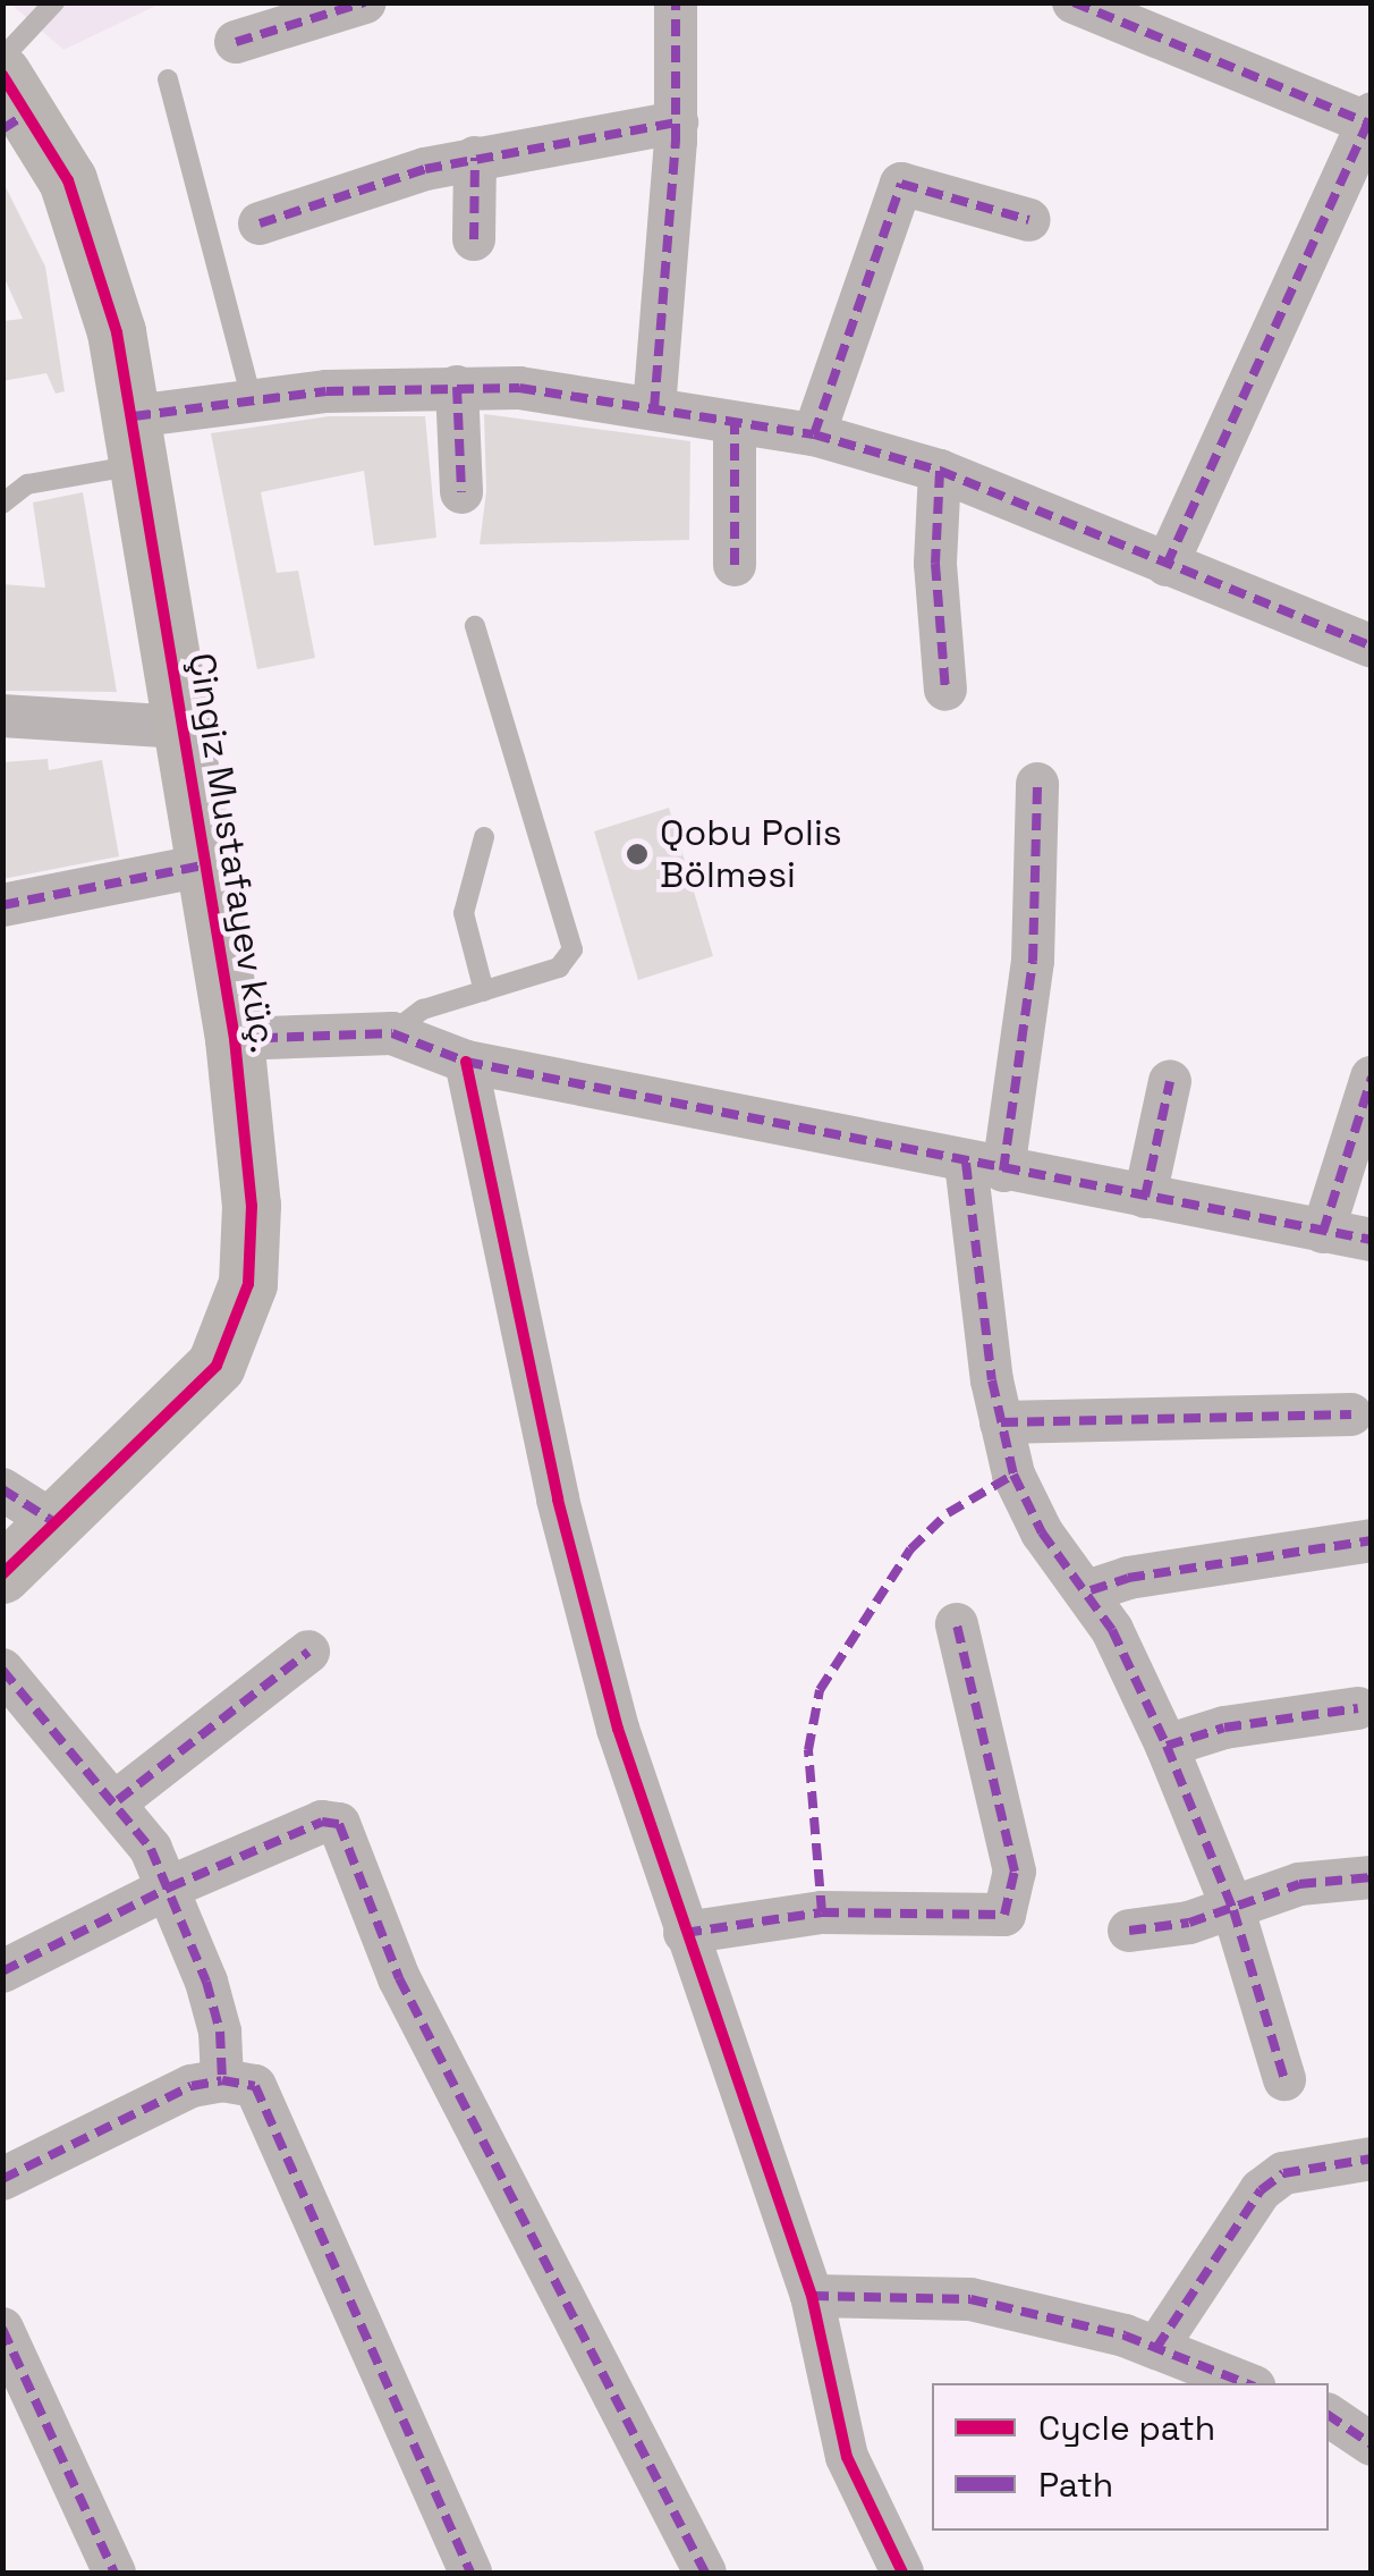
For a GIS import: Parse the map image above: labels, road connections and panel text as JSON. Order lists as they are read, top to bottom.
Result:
{
  "streets": {
    "street": ["Çingiz Mustafayev küç."]
  },
  "places": ["Qobu Polis Bölməsi"],
  "legend": ["Cycle path", "Path"]
}
